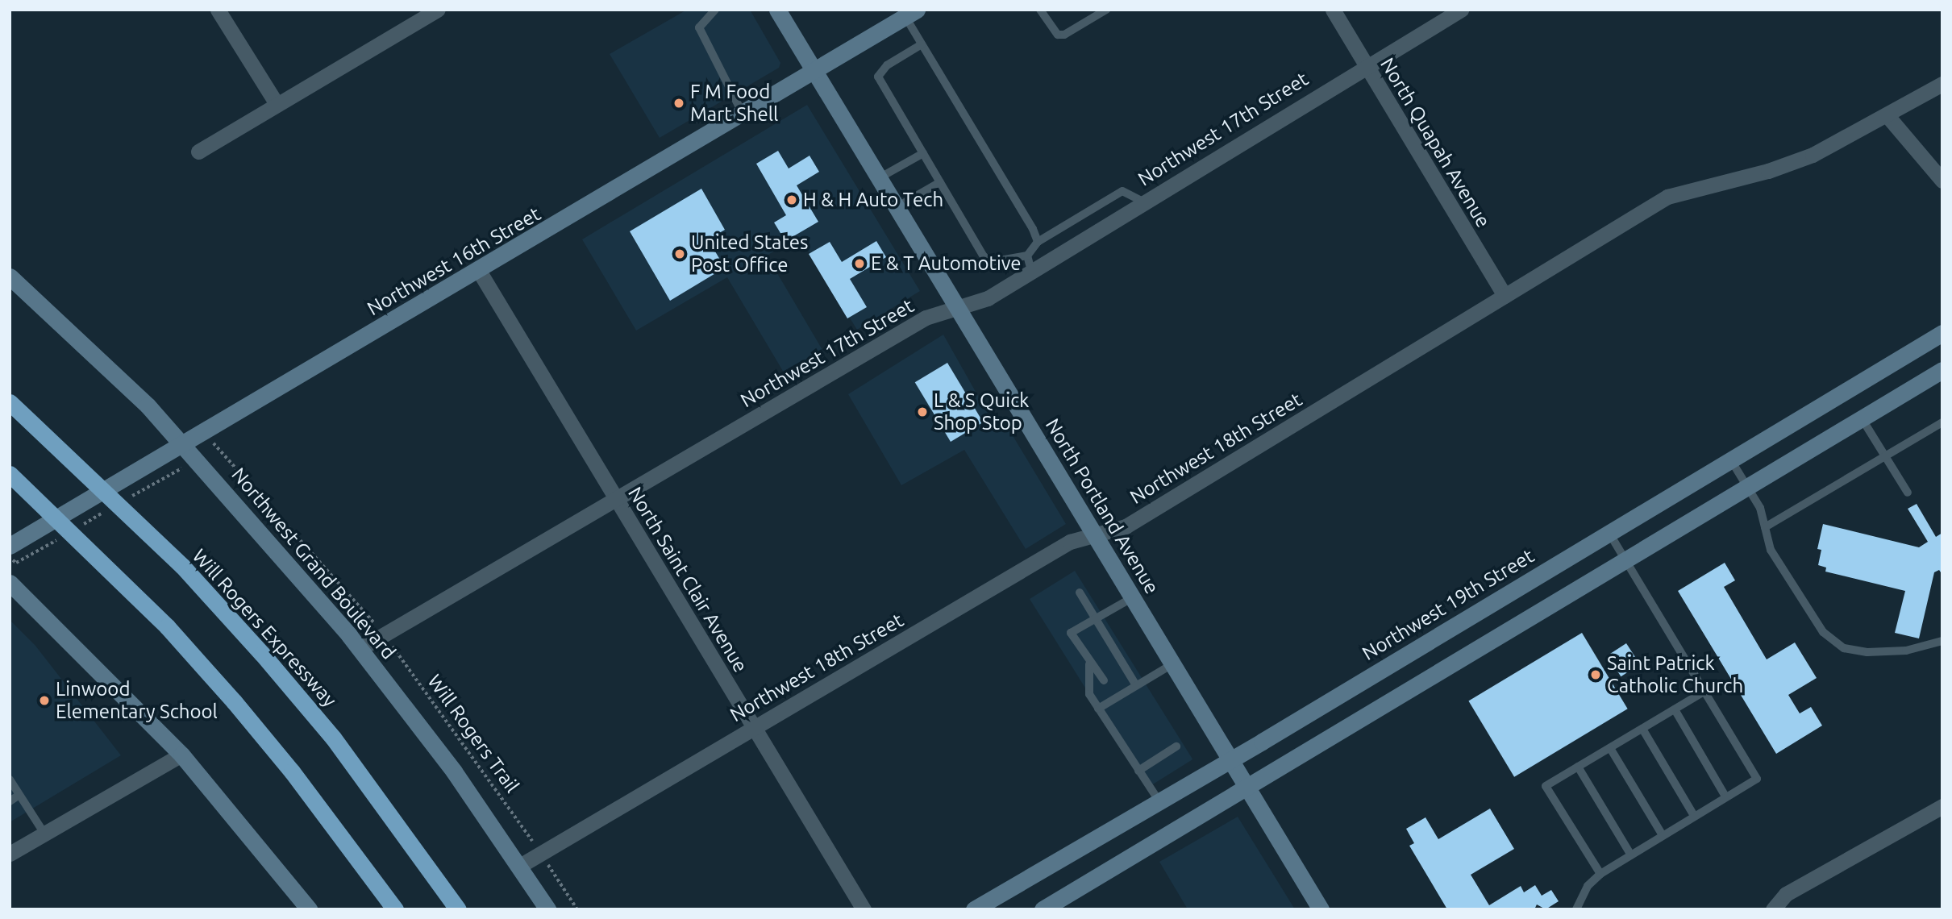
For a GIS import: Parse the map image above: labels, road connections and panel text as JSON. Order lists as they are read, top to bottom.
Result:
{
  "streets": {
    "highway": ["Will Rogers Expressway"],
    "street": [
      "Northwest 17th Street",
      "North Quapah Avenue",
      "Northwest 16th Street",
      "Northwest 18th Street",
      "North Portland Avenue",
      "Northwest Grand Boulevard",
      "North Saint Clair Avenue",
      "Northwest 19th Street"
    ],
    "path": ["Will Rogers Trail"]
  },
  "crossings": [
    ["Northwest 17th Street", "North Quapah Avenue"],
    ["Northwest 17th Street", "North Portland Avenue"],
    ["Northwest 17th Street", "Northwest Grand Boulevard"],
    ["Northwest 17th Street", "North Saint Clair Avenue"],
    ["North Quapah Avenue", "Northwest 18th Street"],
    ["Northwest 16th Street", "North Portland Avenue"],
    ["Northwest 16th Street", "Northwest Grand Boulevard"],
    ["Northwest 16th Street", "North Saint Clair Avenue"],
    ["Northwest 18th Street", "North Portland Avenue"],
    ["Northwest 18th Street", "Northwest Grand Boulevard"],
    ["Northwest 18th Street", "North Saint Clair Avenue"],
    ["North Portland Avenue", "Northwest 19th Street"]
  ],
  "places": [
    "F M Food Mart Shell",
    "H & H Auto Tech",
    "United States Post Office",
    "E & T Automotive",
    "L & S Quick Shop Stop",
    "Saint Patrick Catholic Church",
    "Linwood Elementary School"
  ]
}
